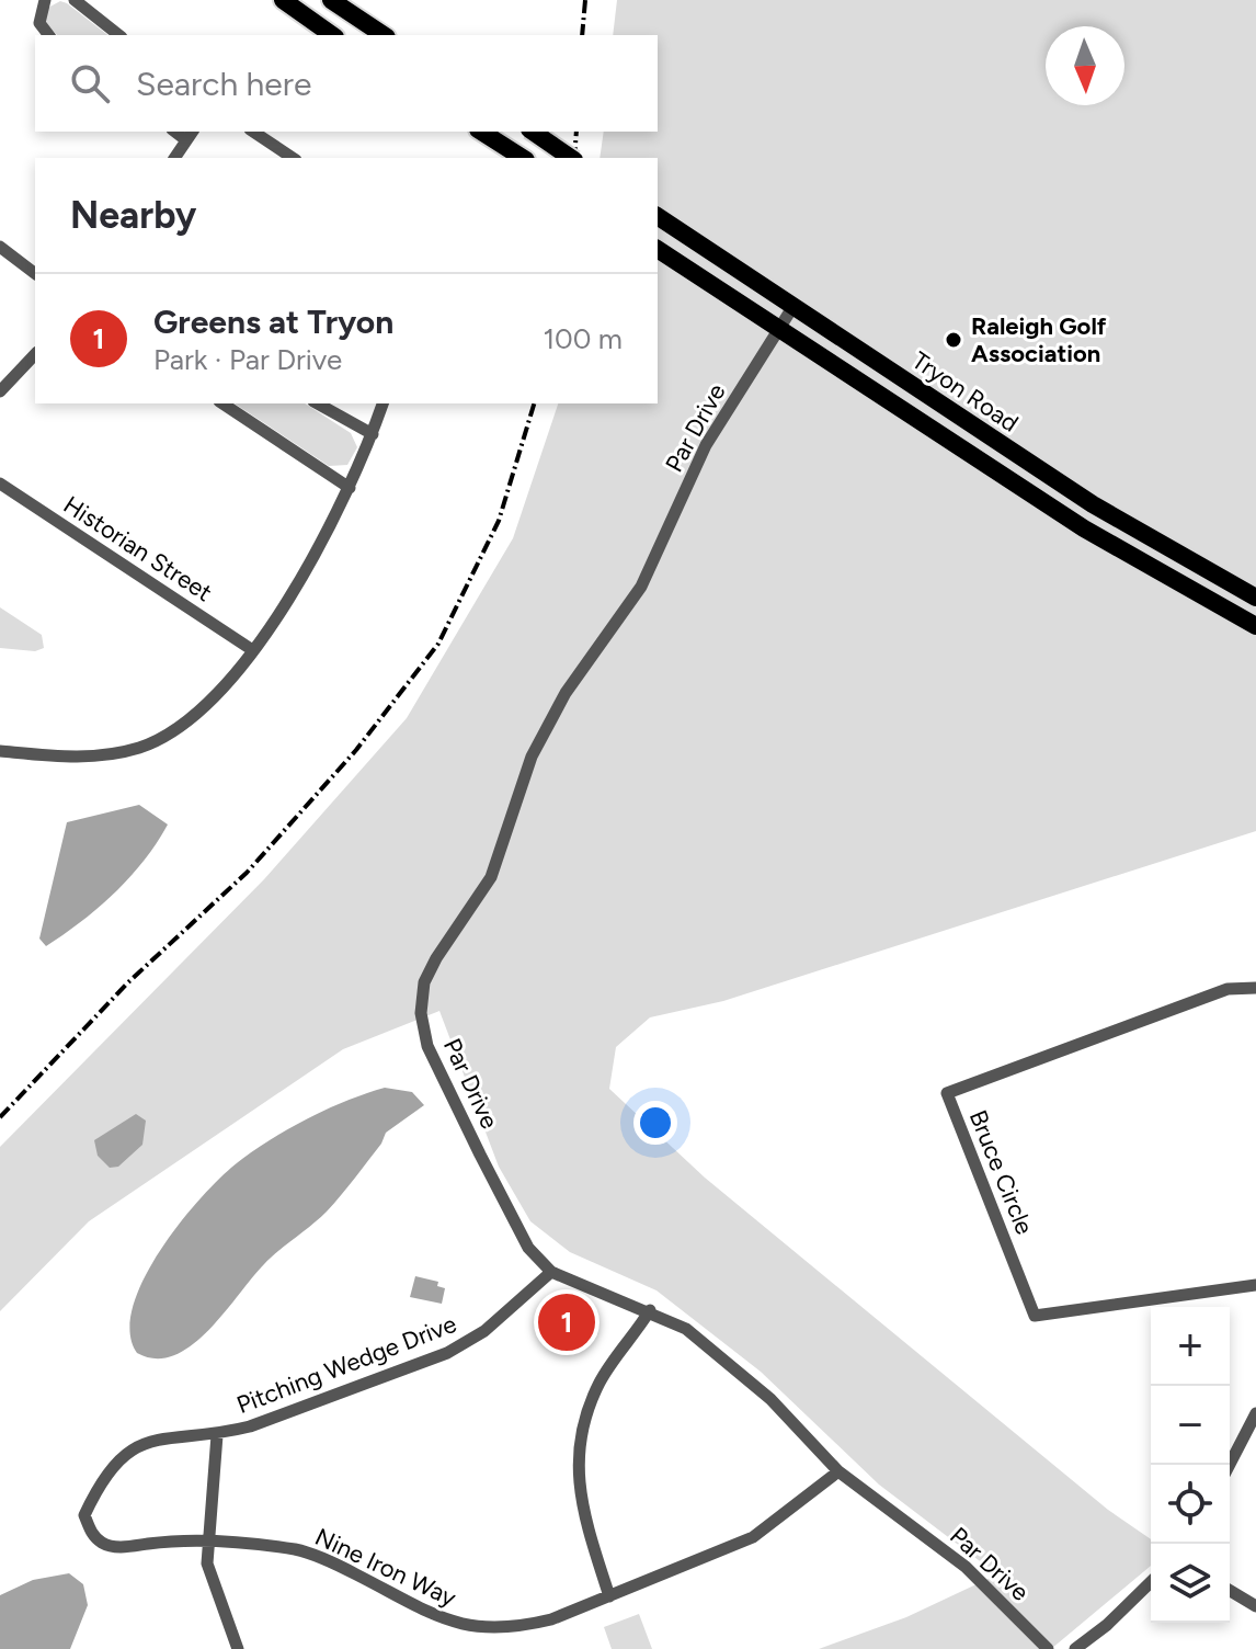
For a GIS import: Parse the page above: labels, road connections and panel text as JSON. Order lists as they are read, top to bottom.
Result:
{
  "streets": {
    "main road": ["Tryon Road"],
    "street": [
      "Par Drive",
      "Historian Street",
      "Bruce Circle",
      "Pitching Wedge Drive",
      "Nine Iron Way"
    ]
  },
  "crossings": [
    ["Tryon Road", "Par Drive"],
    ["Par Drive", "Pitching Wedge Drive"],
    ["Par Drive", "Nine Iron Way"],
    ["Pitching Wedge Drive", "Nine Iron Way"]
  ],
  "places": ["Raleigh Golf Association"],
  "north": "bottom",
  "page": {
    "search": "Search here",
    "heading": "Nearby",
    "list": [
      {
        "mark": "1",
        "name": "Greens at Tryon",
        "note": "Park · Par Drive",
        "value": "100 m"
      }
    ],
    "pins": "1",
    "map_buttons": ["+", "−"]
  }
}
